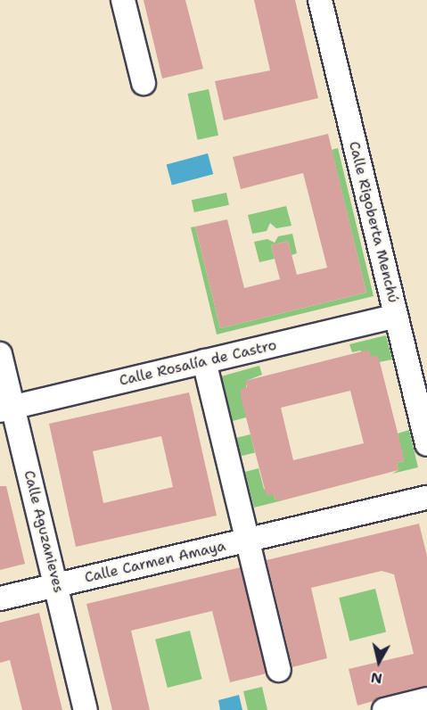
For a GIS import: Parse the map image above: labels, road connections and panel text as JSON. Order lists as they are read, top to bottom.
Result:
{
  "streets": {
    "street": [
      "Calle Rigoberta Menchú",
      "Calle Rosalía de Castro",
      "Calle Aguzanieves",
      "Calle Carmen Amaya"
    ]
  },
  "crossings": [
    ["Calle Rigoberta Menchú", "Calle Rosalía de Castro"],
    ["Calle Rosalía de Castro", "Calle Aguzanieves"],
    ["Calle Aguzanieves", "Calle Carmen Amaya"]
  ],
  "north": "bottom"
}
